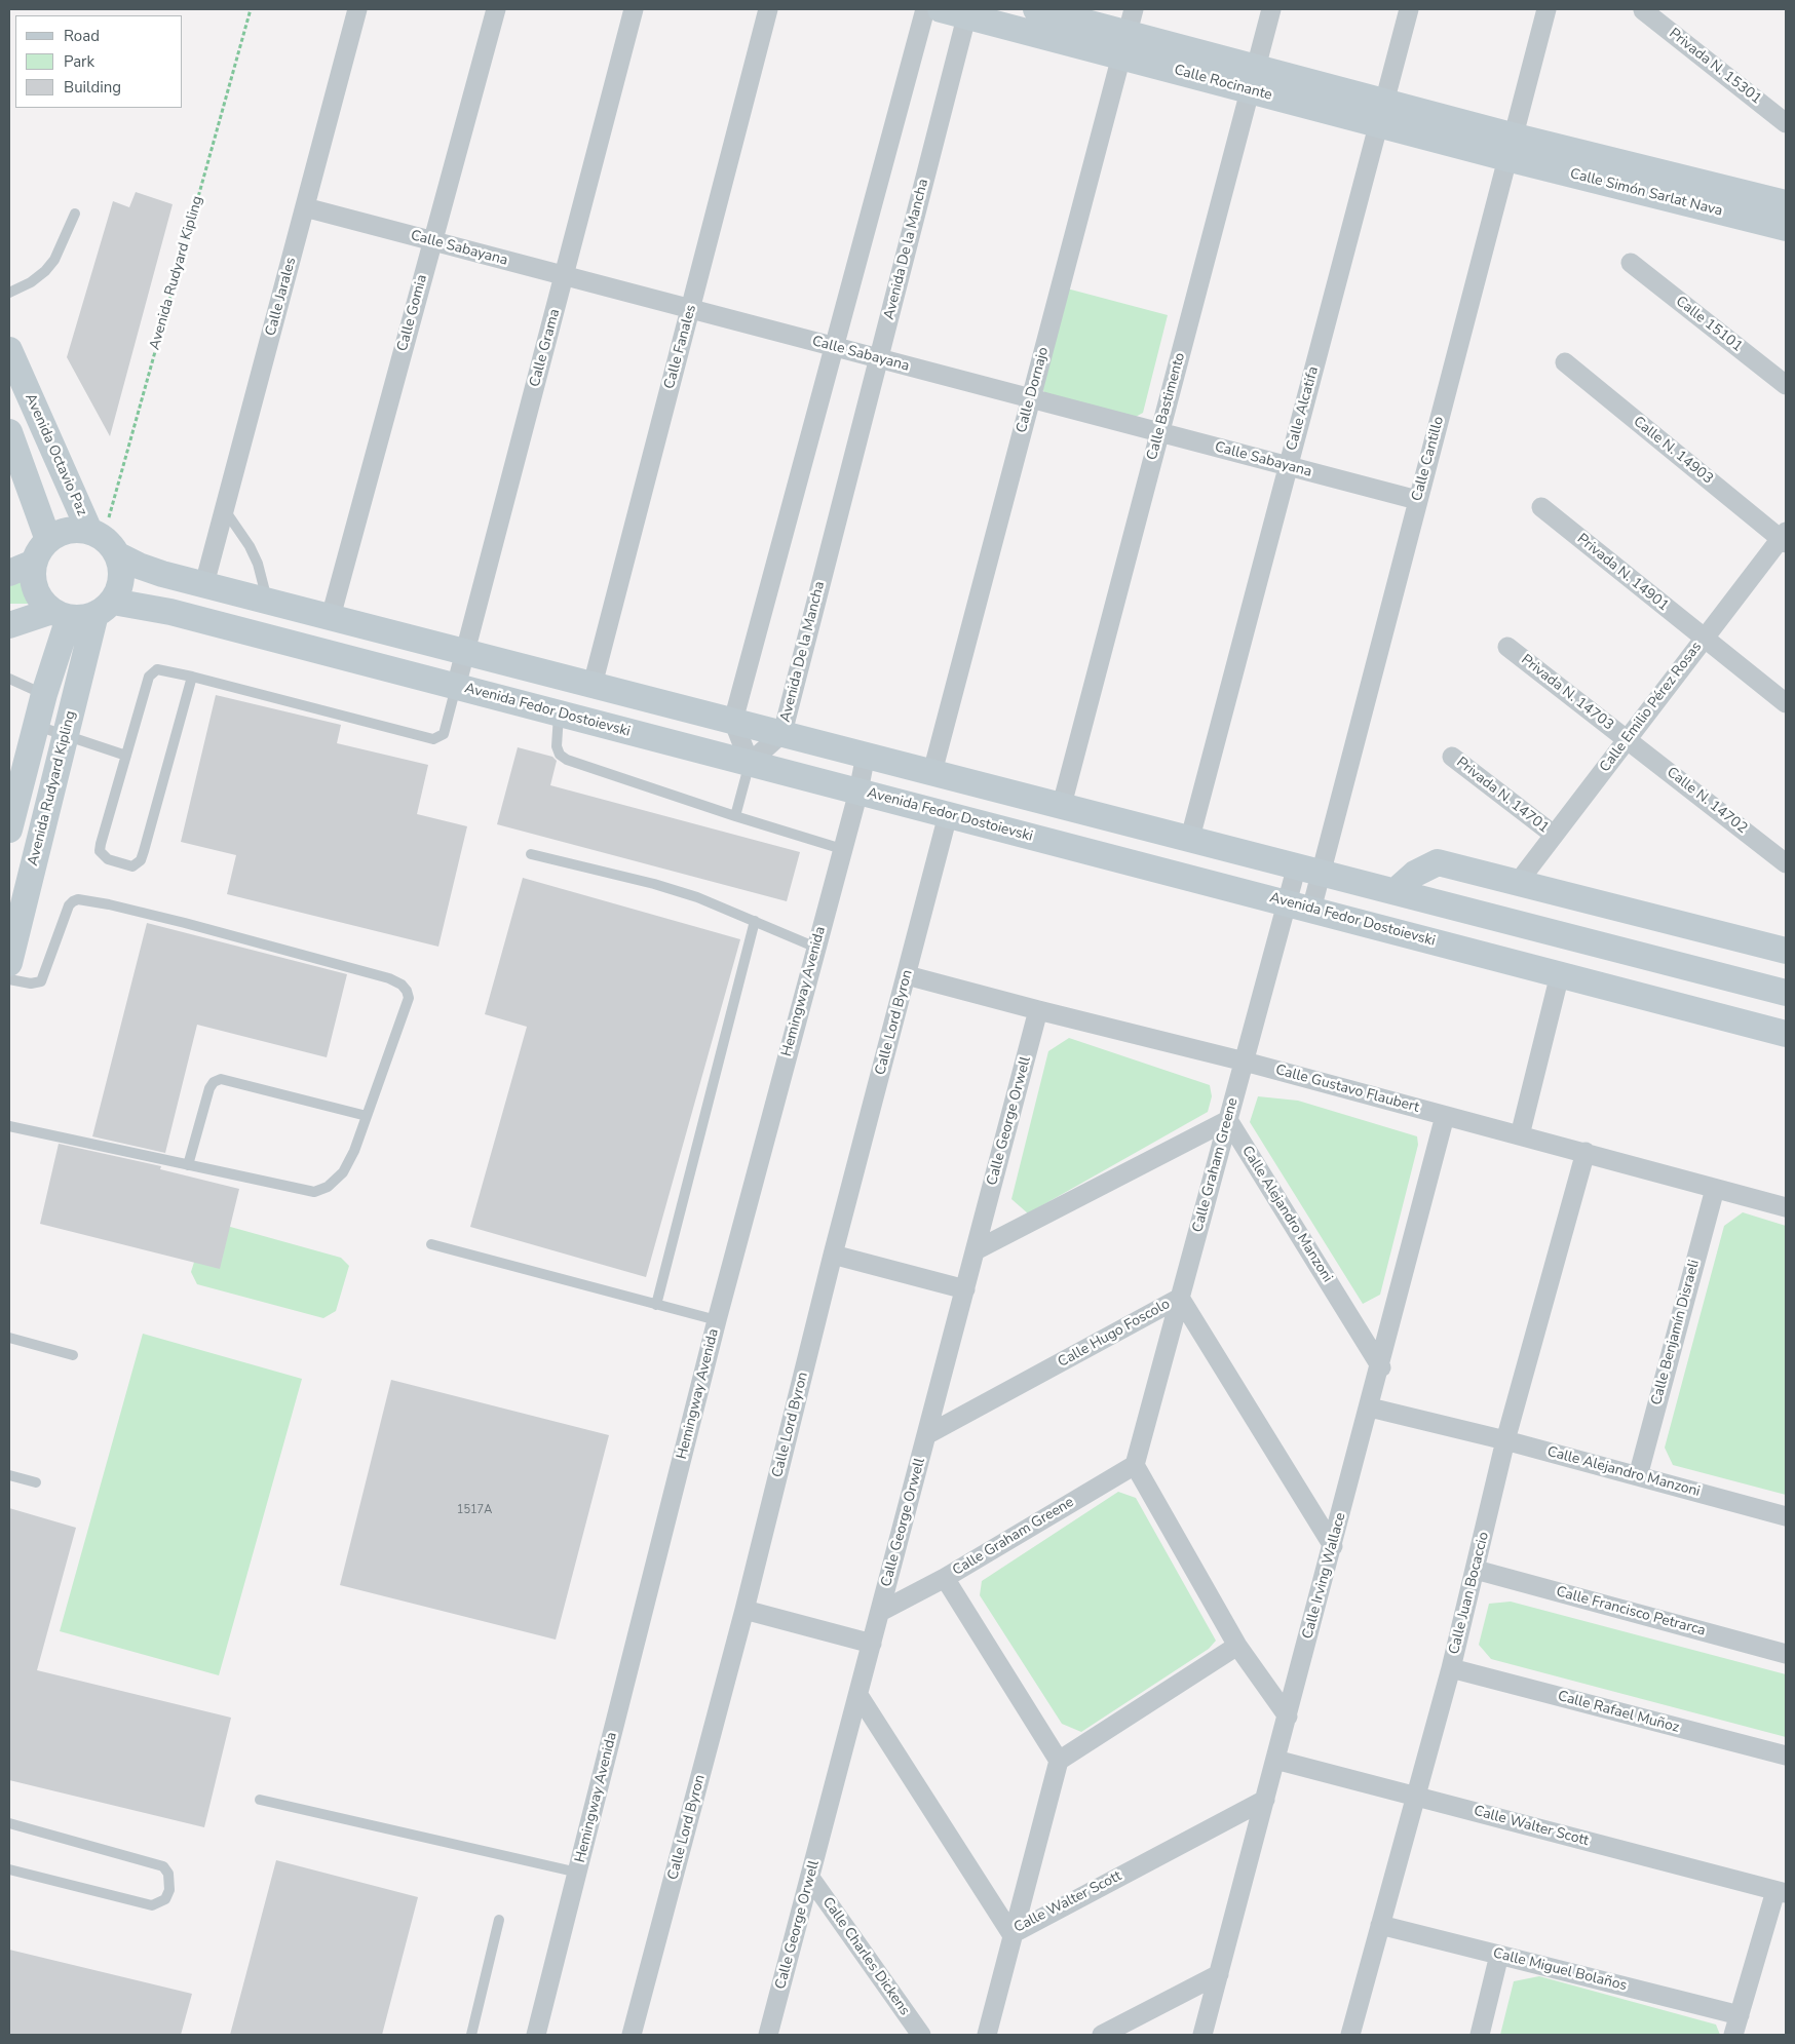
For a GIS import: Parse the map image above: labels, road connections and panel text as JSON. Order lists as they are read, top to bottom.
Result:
{
  "streets": {
    "main road": [
      "Calle Rocinante",
      "Calle Simón Sarlat Nava",
      "Avenida Rudyard Kipling",
      "Avenida Octavio Paz",
      "Avenida Fedor Dostoievski"
    ],
    "street": [
      "Privada N. 15301",
      "Calle Sabayana",
      "Avenida De la Mancha",
      "Calle Jarales",
      "Calle Gomia",
      "Calle 15101",
      "Calle Fanales",
      "Calle Grama",
      "Calle Dornajo",
      "Calle Bastimento",
      "Calle Alcatifa",
      "Calle N. 14903",
      "Calle Cantillo",
      "Privada N. 14901",
      "Privada N. 14703",
      "Calle Emilio Pérez Rosas",
      "Privada N. 14701",
      "Calle N. 14702",
      "Hemingway Avenida",
      "Calle Lord Byron",
      "Calle Gustavo Flaubert",
      "Calle George Orwell",
      "Calle Graham Greene",
      "Calle Alejandro Manzoni",
      "Calle Benjamín Disraeli",
      "Calle Hugo Foscolo",
      "Calle Irving Wallace",
      "Calle Juan Bocaccio",
      "Calle Francisco Petrarca",
      "Calle Rafael Muñoz",
      "Calle Walter Scott",
      "Calle Charles Dickens",
      "Calle Miguel Bolaños"
    ]
  },
  "crossings": [
    ["Calle Rocinante", "Calle Simón Sarlat Nava"],
    ["Calle Rocinante", "Avenida De la Mancha"],
    ["Calle Rocinante", "Calle Dornajo"],
    ["Calle Rocinante", "Calle Bastimento"],
    ["Calle Rocinante", "Calle Alcatifa"],
    ["Calle Rocinante", "Calle Cantillo"],
    ["Calle Simón Sarlat Nava", "Calle Cantillo"],
    ["Calle Sabayana", "Avenida De la Mancha"],
    ["Calle Sabayana", "Calle Jarales"],
    ["Calle Sabayana", "Calle Gomia"],
    ["Calle Sabayana", "Calle Fanales"],
    ["Calle Sabayana", "Calle Grama"],
    ["Calle Sabayana", "Calle Dornajo"],
    ["Calle Sabayana", "Calle Bastimento"],
    ["Calle Sabayana", "Calle Alcatifa"],
    ["Calle Sabayana", "Calle Cantillo"],
    ["Avenida De la Mancha", "Avenida Fedor Dostoievski"],
    ["Avenida Rudyard Kipling", "Avenida Octavio Paz"],
    ["Avenida Rudyard Kipling", "Avenida Fedor Dostoievski"],
    ["Calle Grama", "Avenida Fedor Dostoievski"],
    ["Calle N. 14903", "Calle Emilio Pérez Rosas"],
    ["Avenida Octavio Paz", "Avenida Fedor Dostoievski"],
    ["Calle Cantillo", "Calle Graham Greene"],
    ["Privada N. 14901", "Calle Emilio Pérez Rosas"],
    ["Privada N. 14703", "Calle Emilio Pérez Rosas"],
    ["Privada N. 14703", "Calle N. 14702"],
    ["Calle Emilio Pérez Rosas", "Privada N. 14701"],
    ["Calle Emilio Pérez Rosas", "Calle N. 14702"],
    ["Avenida Fedor Dostoievski", "Hemingway Avenida"],
    ["Avenida Fedor Dostoievski", "Calle Lord Byron"],
    ["Avenida Fedor Dostoievski", "Calle Graham Greene"],
    ["Calle Lord Byron", "Calle Gustavo Flaubert"],
    ["Calle Gustavo Flaubert", "Calle George Orwell"],
    ["Calle Gustavo Flaubert", "Calle Graham Greene"],
    ["Calle Gustavo Flaubert", "Calle Benjamín Disraeli"],
    ["Calle Gustavo Flaubert", "Calle Irving Wallace"],
    ["Calle Gustavo Flaubert", "Calle Juan Bocaccio"],
    ["Calle George Orwell", "Calle Graham Greene"],
    ["Calle George Orwell", "Calle Hugo Foscolo"],
    ["Calle George Orwell", "Calle Walter Scott"],
    ["Calle George Orwell", "Calle Charles Dickens"],
    ["Calle Graham Greene", "Calle Alejandro Manzoni"],
    ["Calle Graham Greene", "Calle Hugo Foscolo"],
    ["Calle Alejandro Manzoni", "Calle Benjamín Disraeli"],
    ["Calle Alejandro Manzoni", "Calle Irving Wallace"],
    ["Calle Alejandro Manzoni", "Calle Juan Bocaccio"],
    ["Calle Hugo Foscolo", "Calle Irving Wallace"],
    ["Calle Irving Wallace", "Calle Walter Scott"],
    ["Calle Juan Bocaccio", "Calle Francisco Petrarca"],
    ["Calle Juan Bocaccio", "Calle Rafael Muñoz"],
    ["Calle Juan Bocaccio", "Calle Walter Scott"],
    ["Calle Juan Bocaccio", "Calle Miguel Bolaños"]
  ],
  "house_numbers": ["1517A"],
  "legend": ["Road", "Park", "Building"]
}
